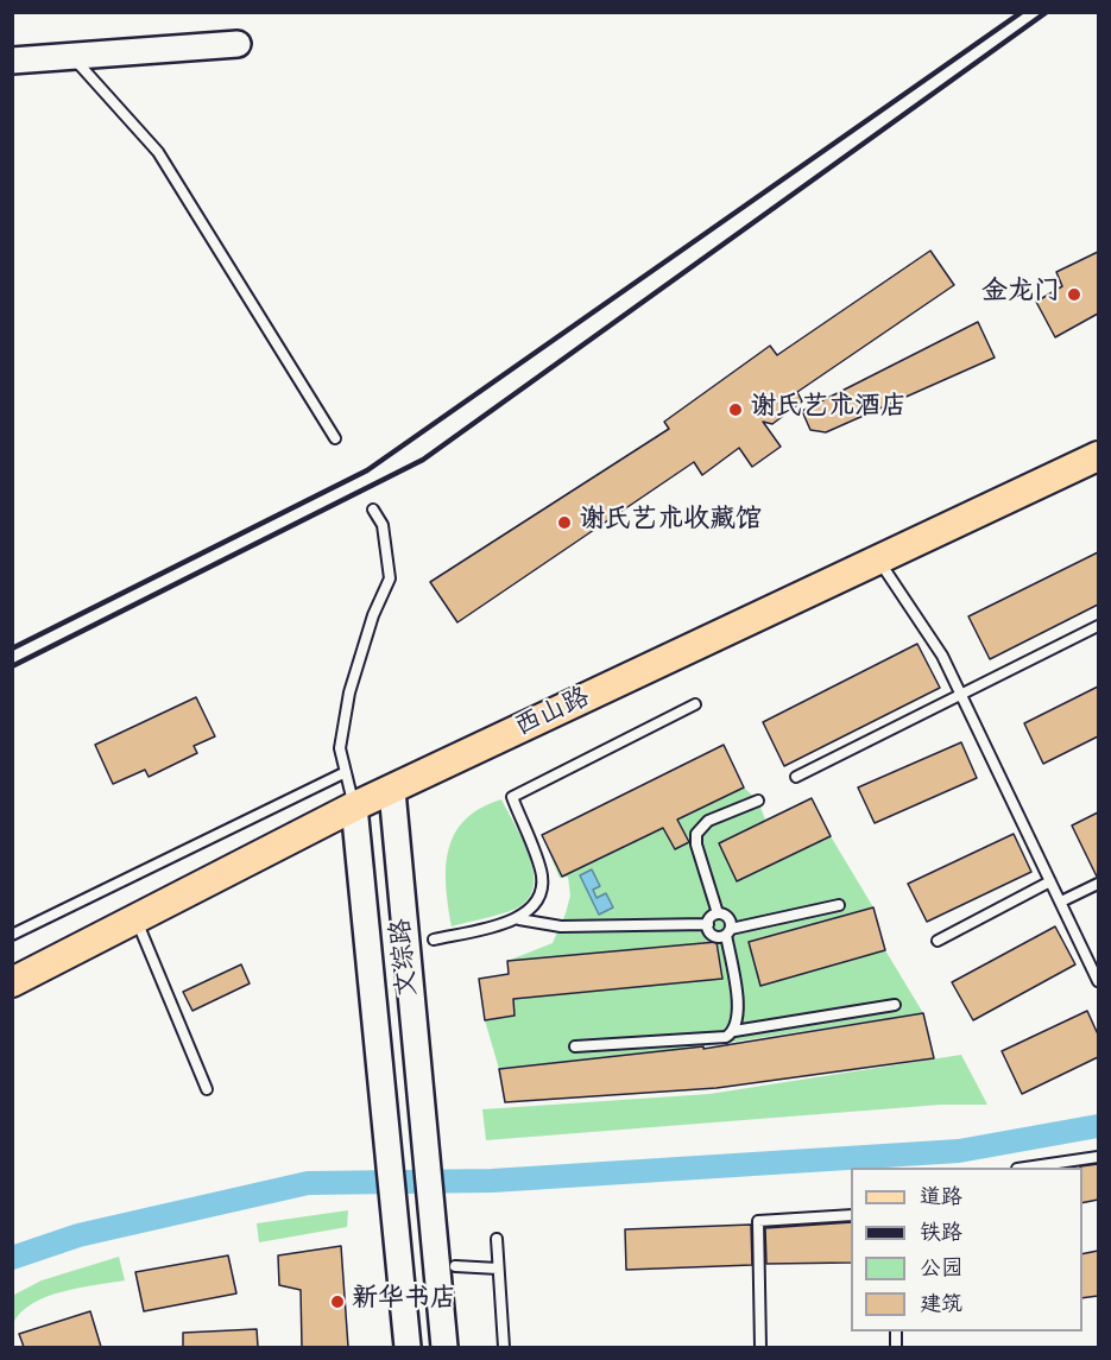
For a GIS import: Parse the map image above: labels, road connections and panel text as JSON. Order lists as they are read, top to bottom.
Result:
{
  "streets": {
    "main road": ["西山路", "文综路"]
  },
  "crossings": [
    ["西山路", "文综路"]
  ],
  "places": [
    "金龙门",
    "谢氏艺术酒店",
    "谢氏艺术收藏馆",
    "新华书店"
  ],
  "legend": [
    "道路",
    "铁路",
    "公园",
    "建筑"
  ]
}
